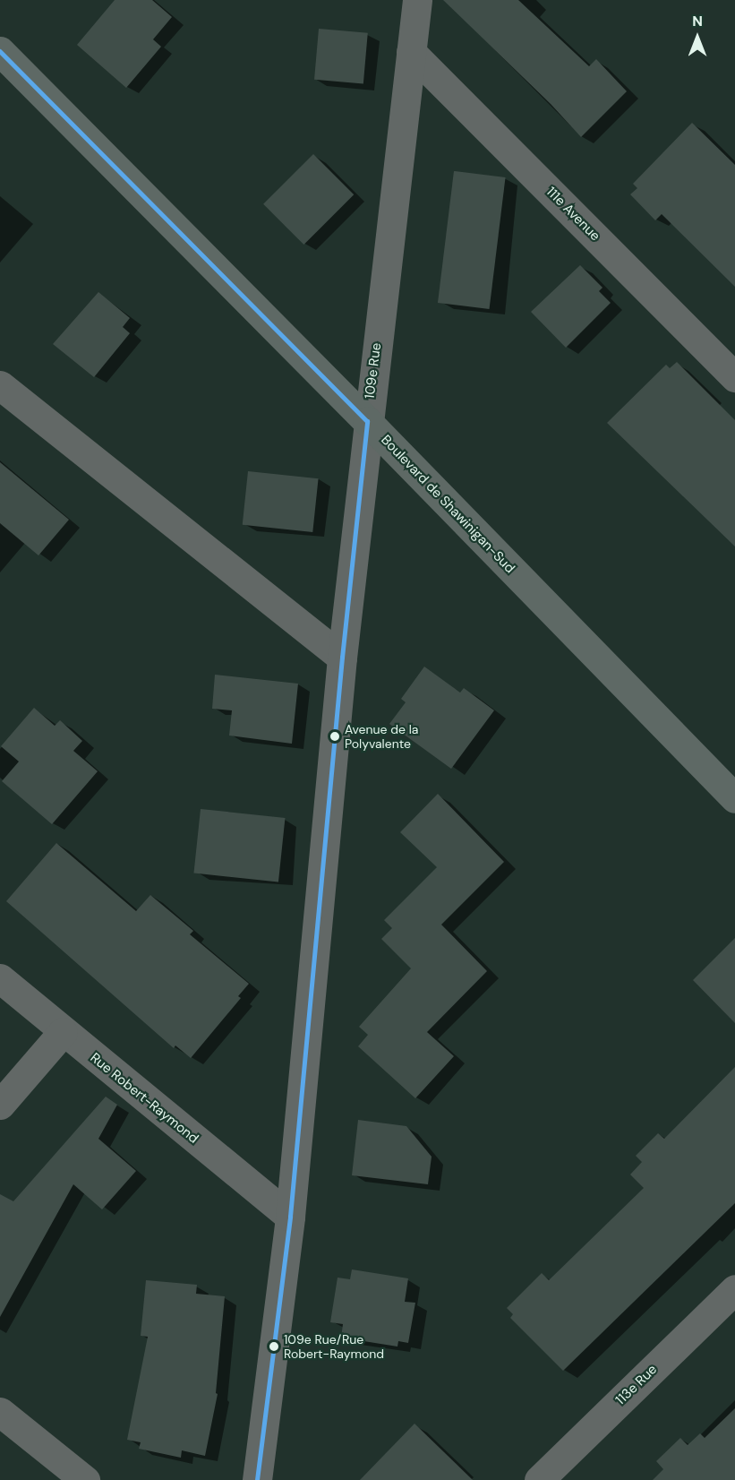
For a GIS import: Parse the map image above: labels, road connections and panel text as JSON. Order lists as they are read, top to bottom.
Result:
{
  "streets": {
    "main road": ["Boulevard de Shawinigan-Sud"],
    "street": [
      "111e Avenue",
      "109e Rue",
      "Rue Robert-Raymond",
      "113e Rue"
    ]
  },
  "crossings": [
    ["111e Avenue", "109e Rue"],
    ["109e Rue", "Boulevard de Shawinigan-Sud"],
    ["109e Rue", "Rue Robert-Raymond"]
  ],
  "places": ["Avenue de la Polyvalente", "109e Rue/Rue Robert-Raymond"],
  "north": "top"
}
